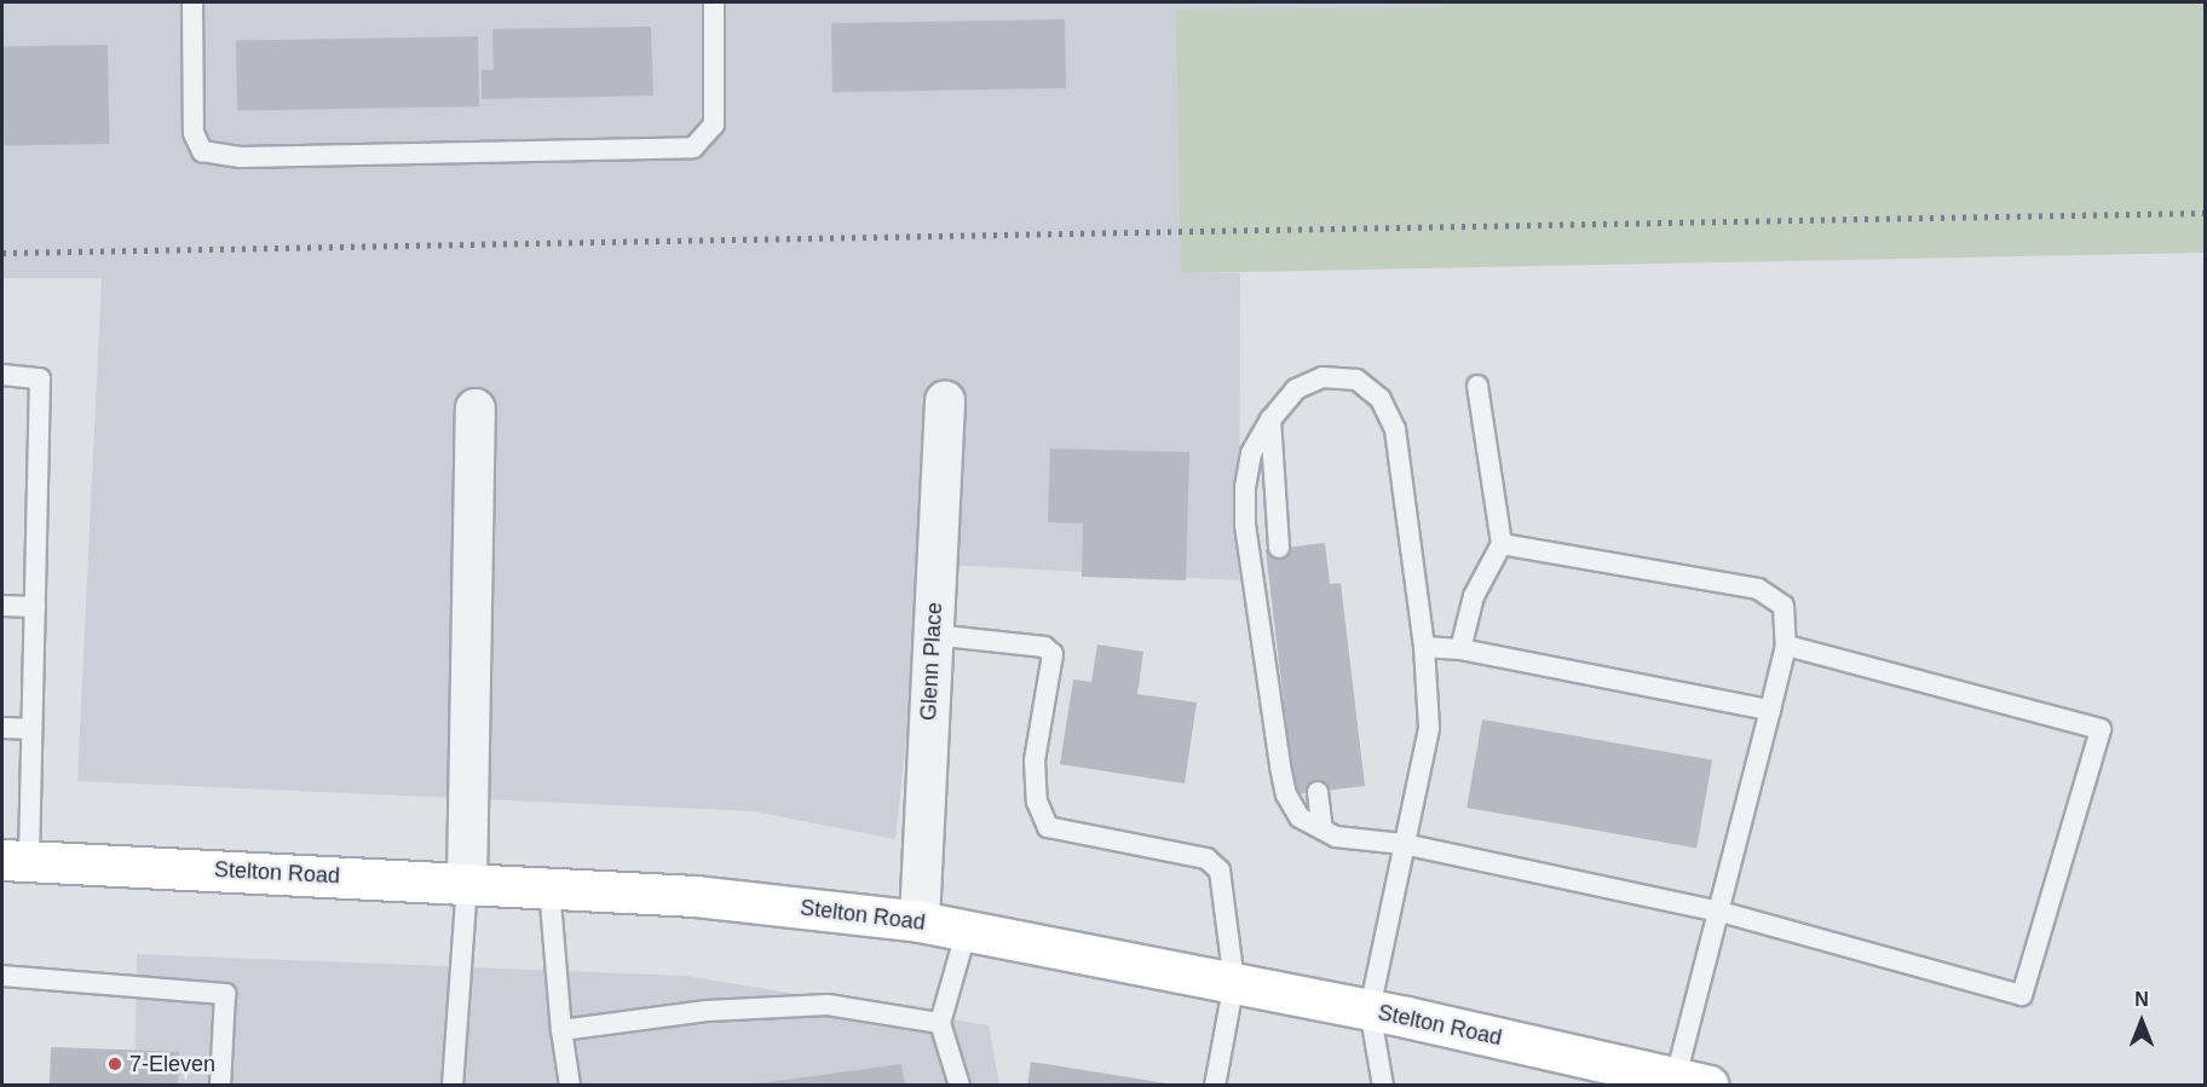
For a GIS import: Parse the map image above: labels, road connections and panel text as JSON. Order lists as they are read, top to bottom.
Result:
{
  "streets": {
    "main road": ["Stelton Road"],
    "street": ["Glenn Place"]
  },
  "crossings": [
    ["Glenn Place", "Stelton Road"]
  ],
  "places": ["7-Eleven"],
  "north": "top"
}
